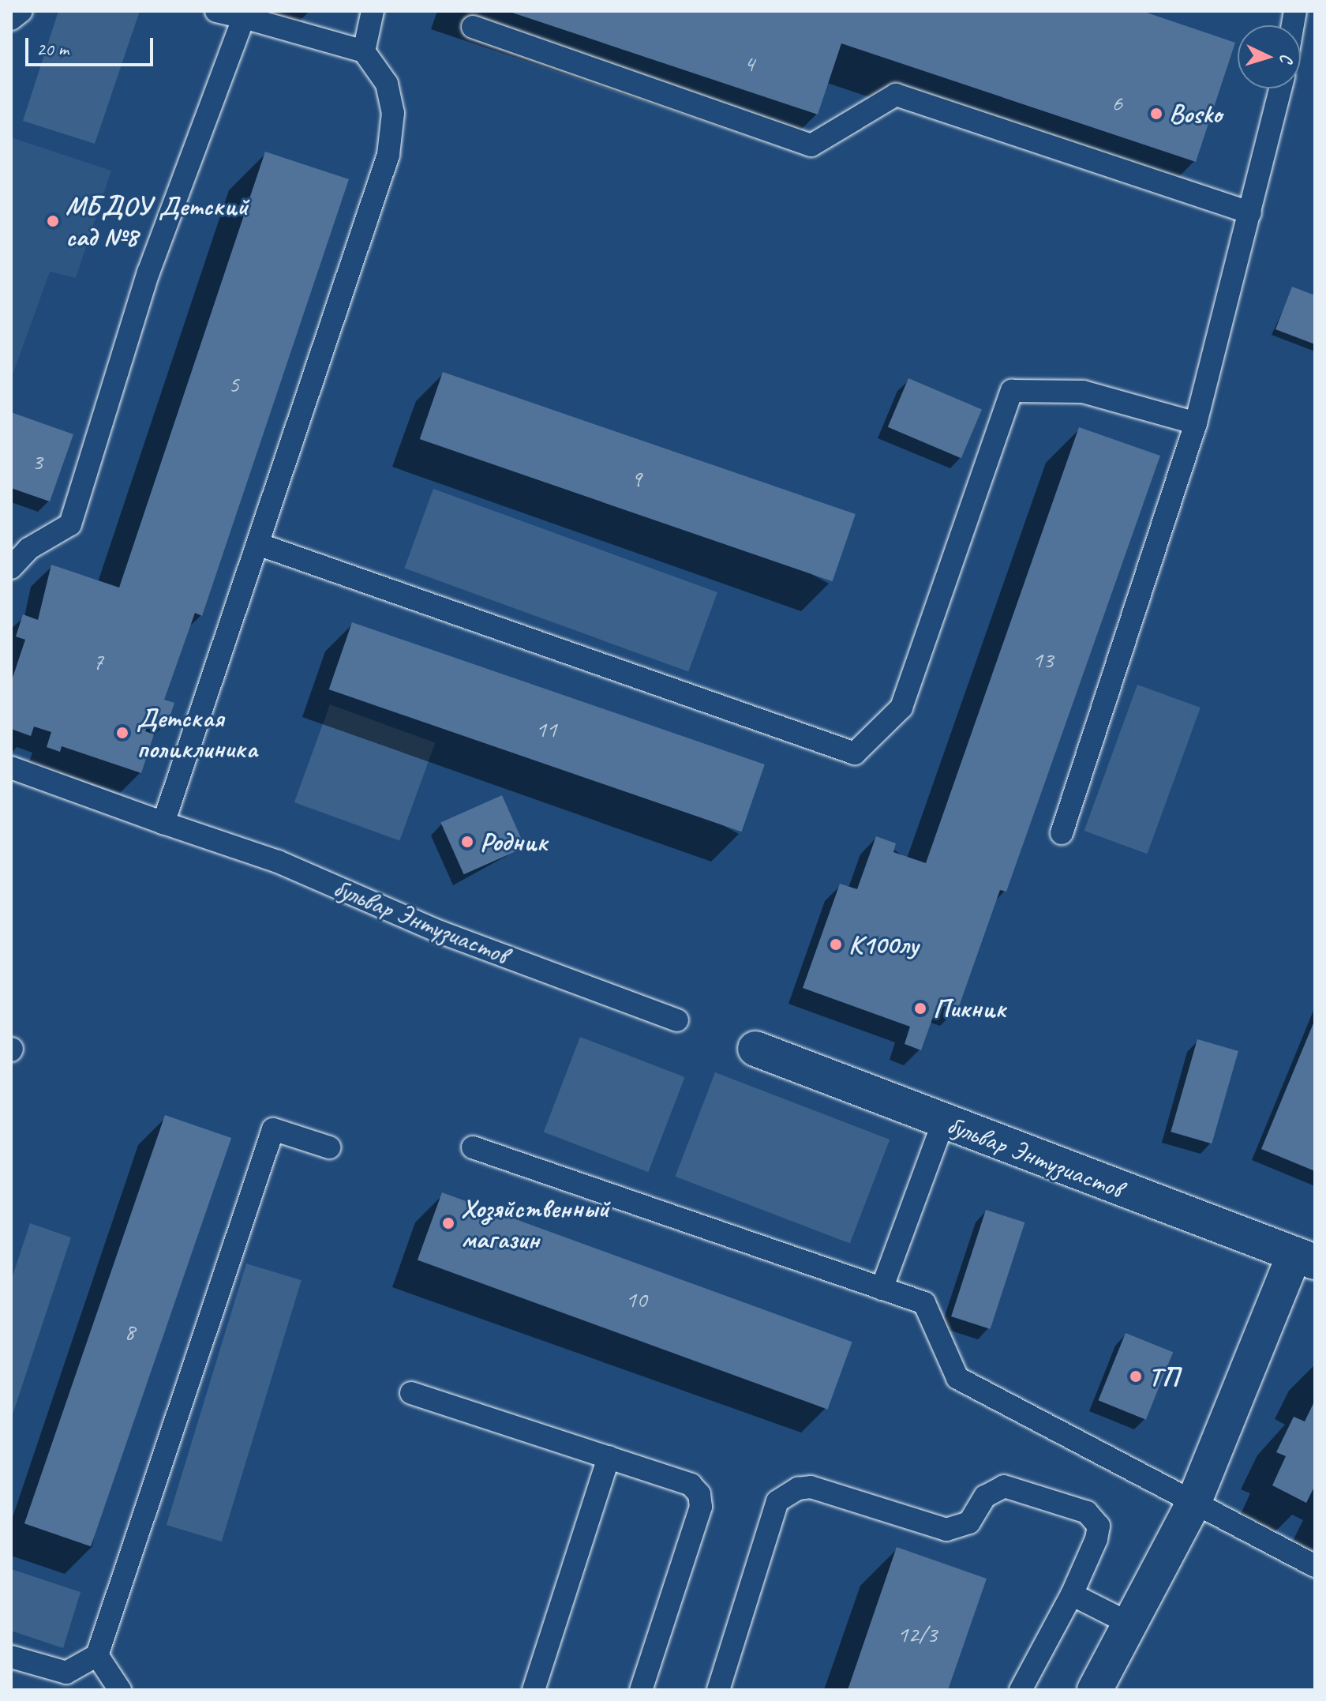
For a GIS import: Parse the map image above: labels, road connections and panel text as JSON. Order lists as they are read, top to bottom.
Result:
{
  "streets": {
    "street": ["бульвар Энтузиастов"]
  },
  "places": [
    "Bosko",
    "МБДОУ Детский сад №8",
    "Детская поликлиника",
    "Родник",
    "К100лу",
    "Пикник",
    "Хозяйственный магазин",
    "ТП"
  ],
  "house_numbers": [
    "4",
    "6",
    "5",
    "3",
    "9",
    "13",
    "7",
    "11",
    "10",
    "8",
    "12/3"
  ],
  "scale_bar": "20 m",
  "north": "right"
}
